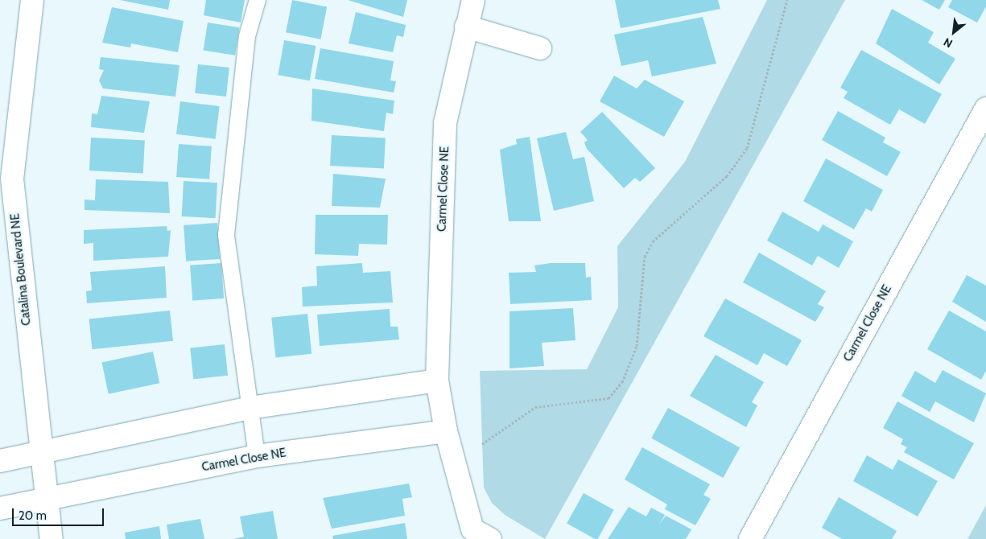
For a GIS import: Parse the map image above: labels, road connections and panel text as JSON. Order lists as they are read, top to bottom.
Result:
{
  "streets": {
    "street": ["Carmel Close NE", "Catalina Boulevard NE"]
  },
  "crossings": [
    ["Carmel Close NE", "Catalina Boulevard NE"]
  ],
  "scale_bar": "20 m",
  "north": "bottom left"
}
